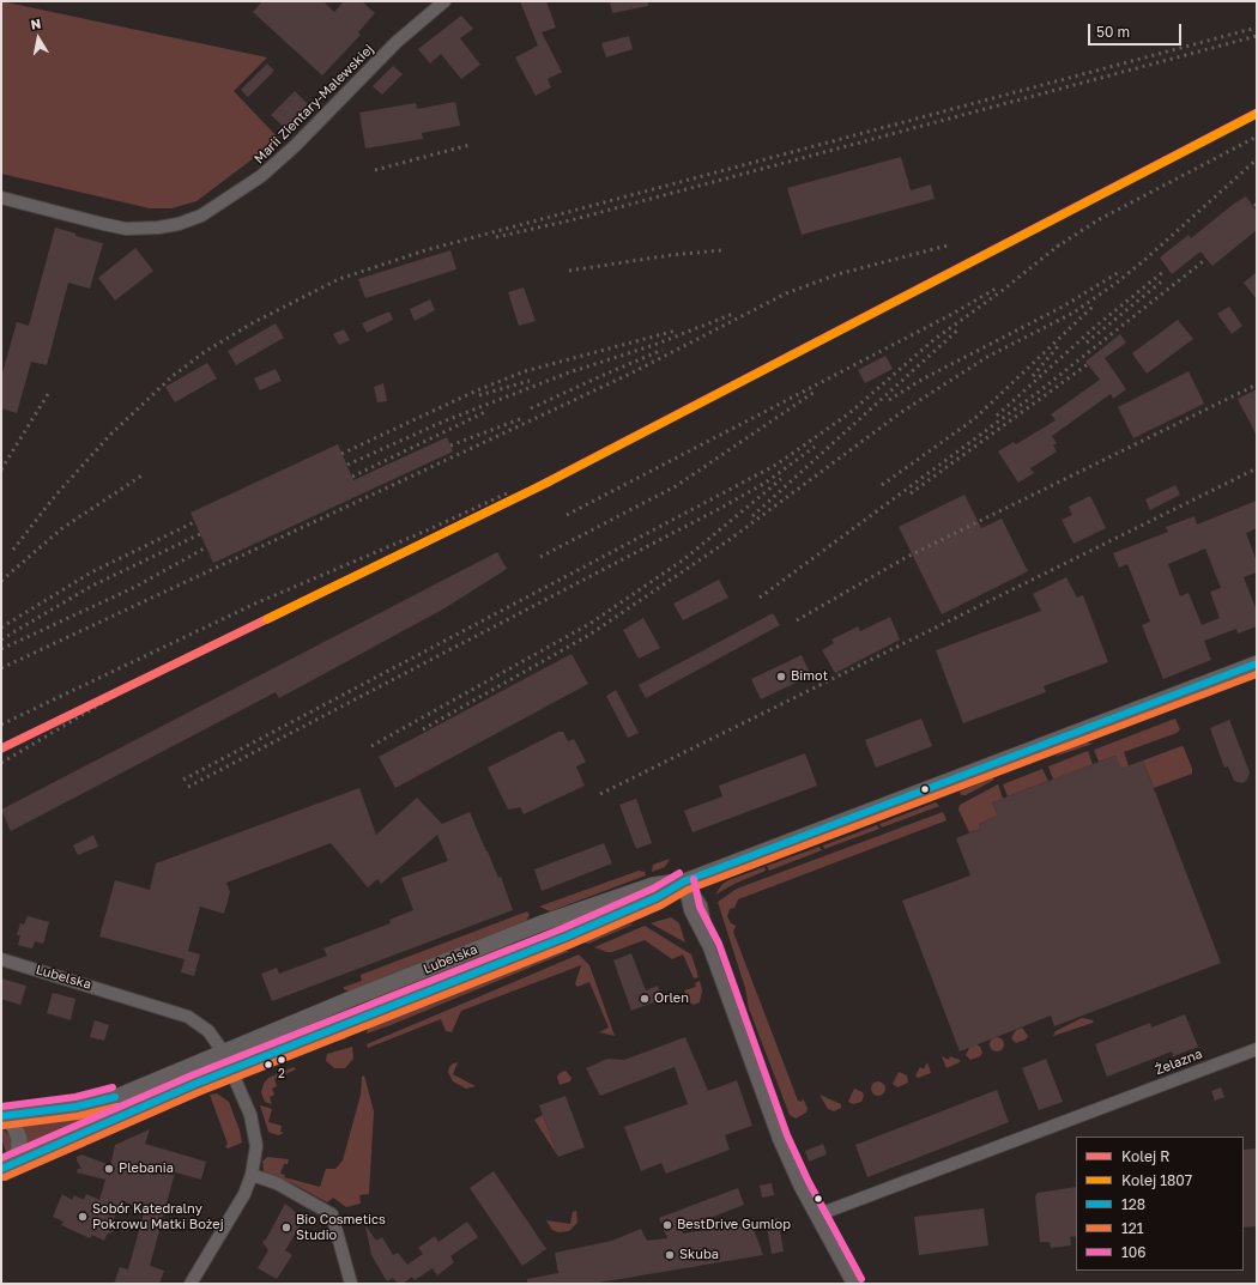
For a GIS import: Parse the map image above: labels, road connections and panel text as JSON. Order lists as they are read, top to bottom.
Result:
{
  "streets": {
    "street": ["Marii Zientary-Malewskiej", "Lubelska", "Żelazna"]
  },
  "places": [
    "Bimot",
    "Orlen",
    "2",
    "Plebania",
    "Sobór Katedralny Pokrowu Matki Bożej",
    "BestDrive Gumlop",
    "Bio Cosmetics Studio",
    "Skuba"
  ],
  "lines": [
    "rail line R",
    "rail line 1807",
    "transit line 128",
    "transit line 121",
    "transit line 106"
  ],
  "legend": [
    "Kolej R",
    "Kolej 1807",
    "128",
    "121",
    "106"
  ],
  "scale_bar": "50 m",
  "north": "top"
}
